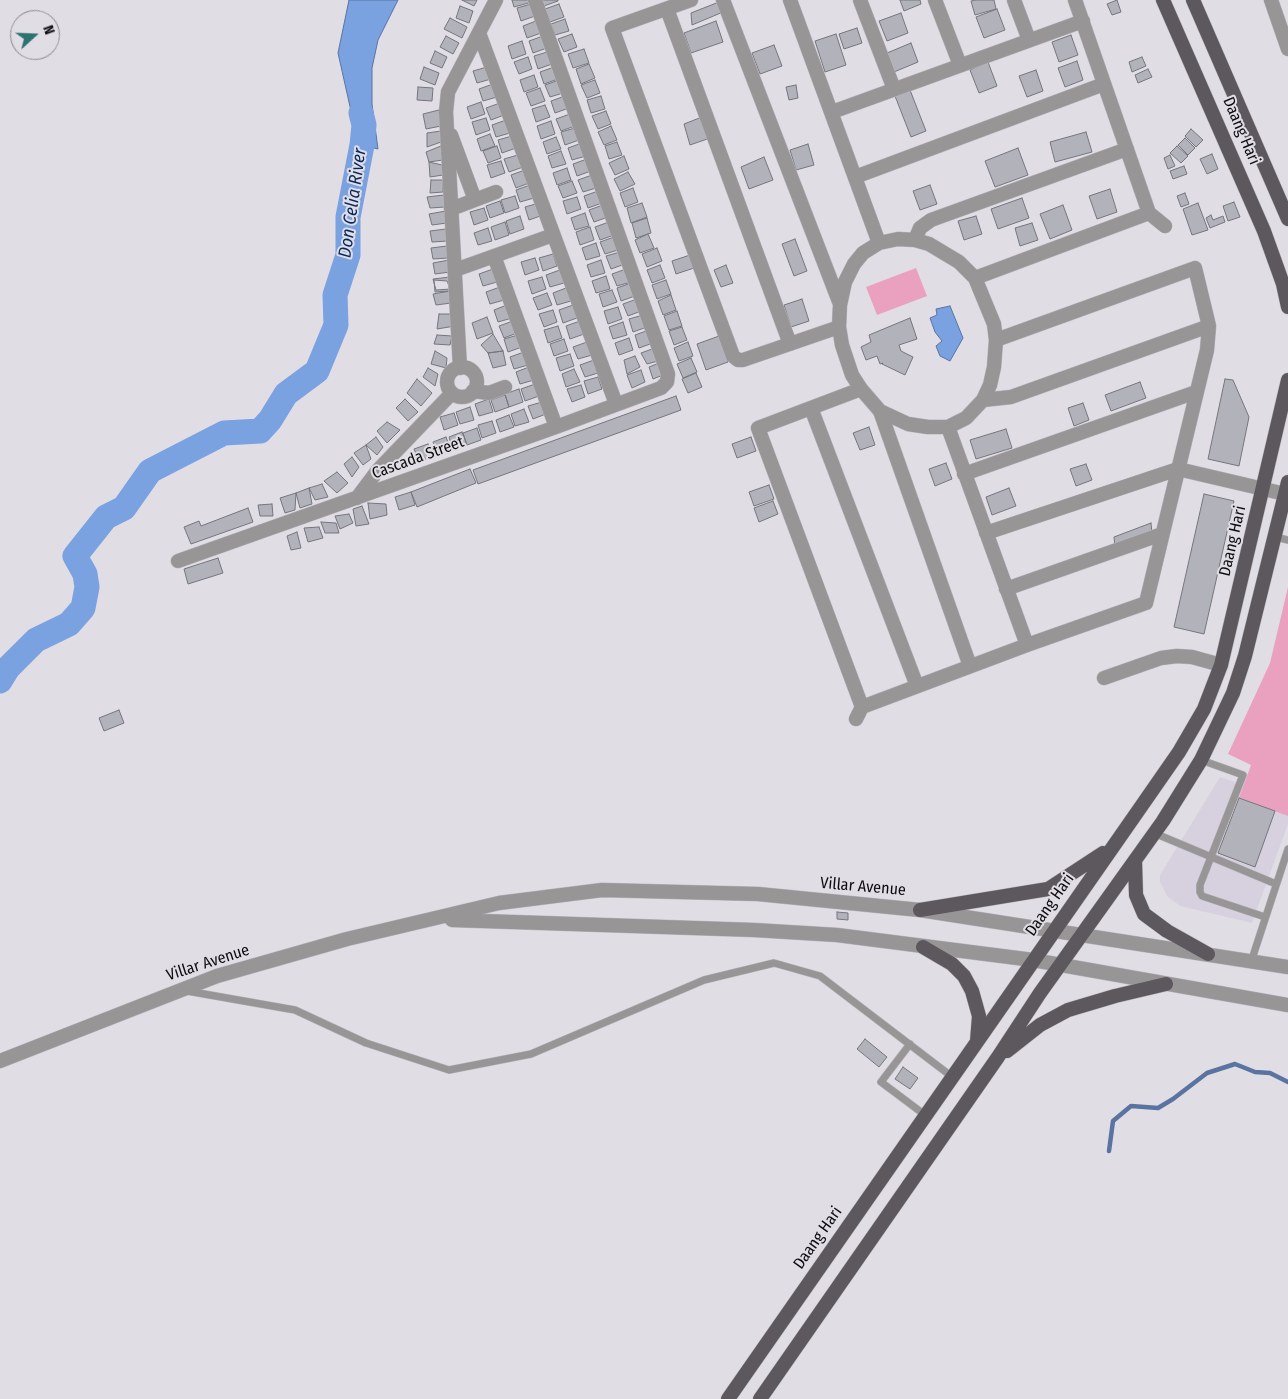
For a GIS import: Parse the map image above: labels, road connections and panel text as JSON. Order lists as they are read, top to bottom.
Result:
{
  "streets": {
    "main road": ["Daang Hari"],
    "street": ["Cascada Street", "Villar Avenue"]
  },
  "crossings": [
    ["Daang Hari", "Villar Avenue"]
  ],
  "water": ["Don Celia River"],
  "north": "right"
}
